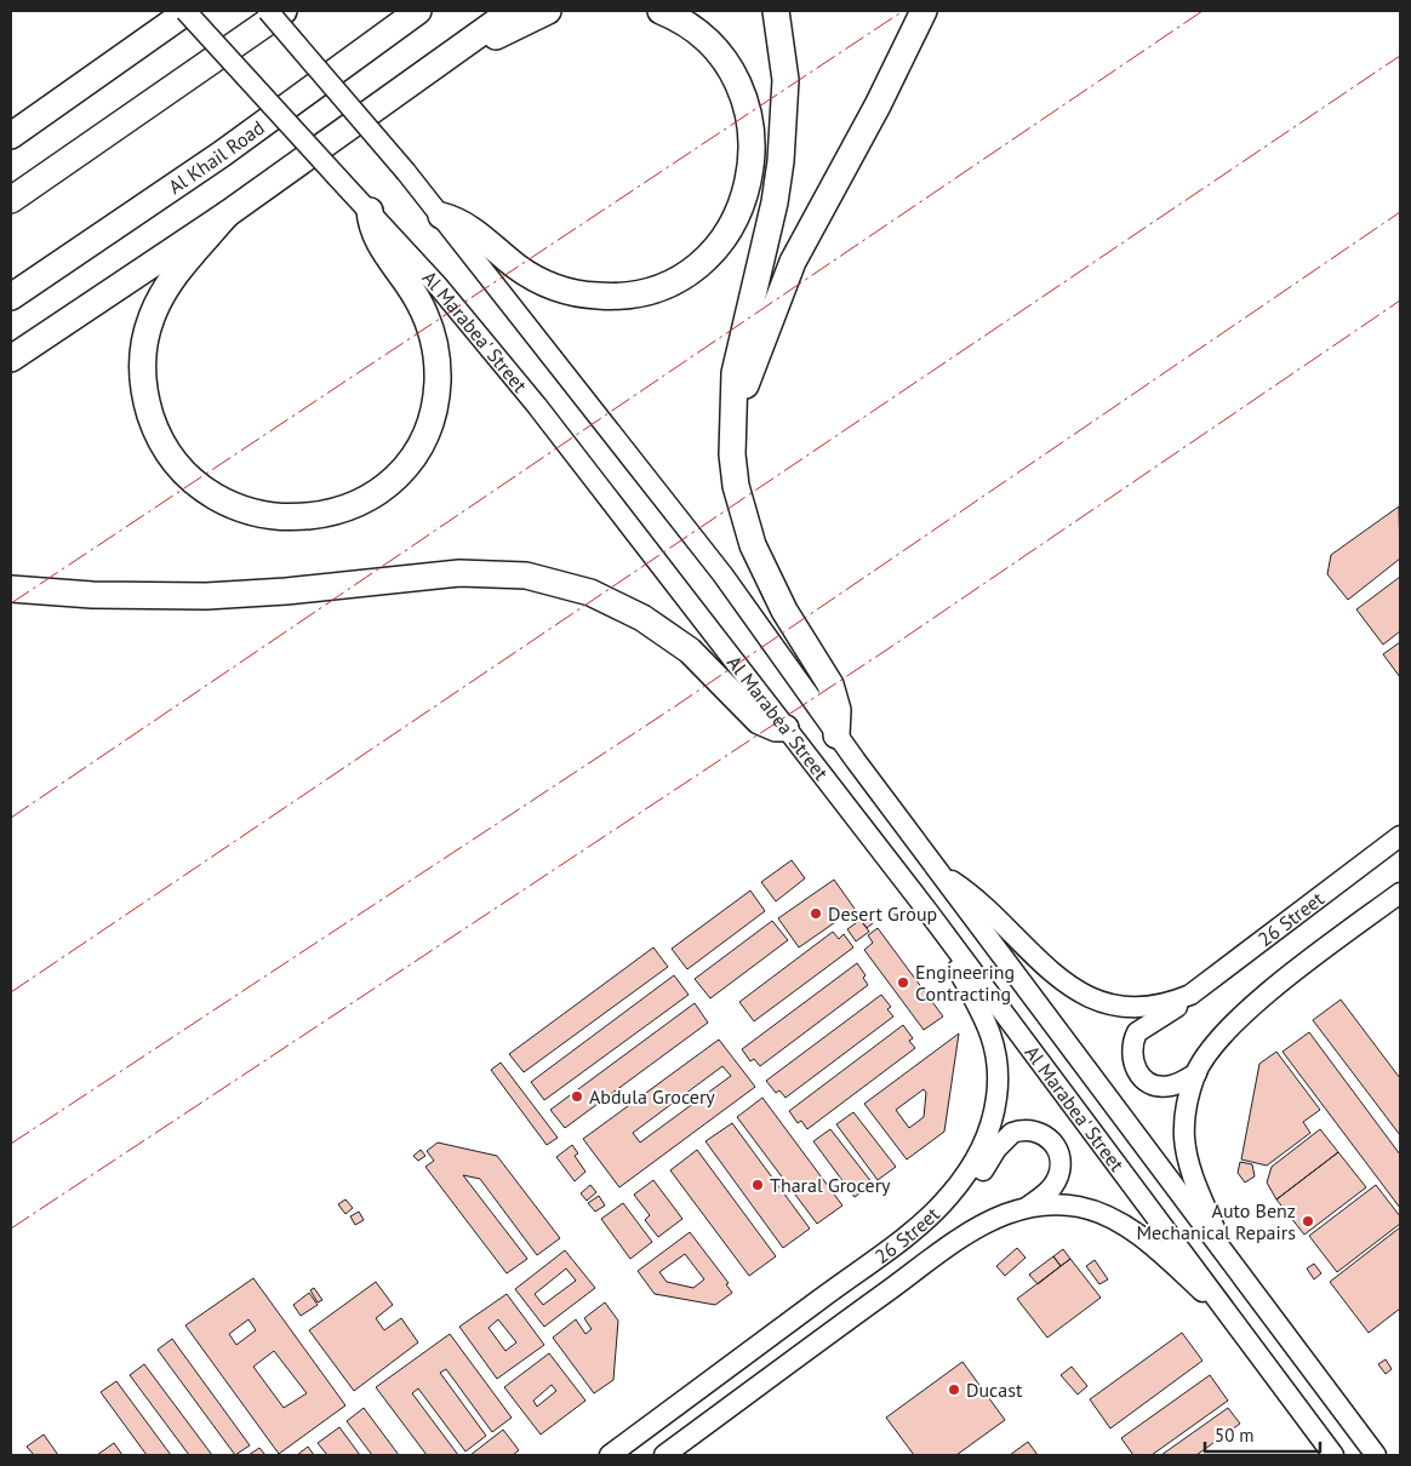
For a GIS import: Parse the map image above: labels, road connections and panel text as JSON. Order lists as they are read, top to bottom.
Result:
{
  "streets": {
    "highway": ["Al Khail Road"],
    "main road": ["Al Marabea' Street", "26 Street"]
  },
  "crossings": [
    ["Al Marabea' Street", "26 Street"]
  ],
  "places": [
    "Desert Group",
    "Engineering Contracting",
    "Abdula Grocery",
    "Tharal Grocery",
    "Auto Benz Mechanical Repairs",
    "Ducast"
  ],
  "scale_bar": "50 m"
}
